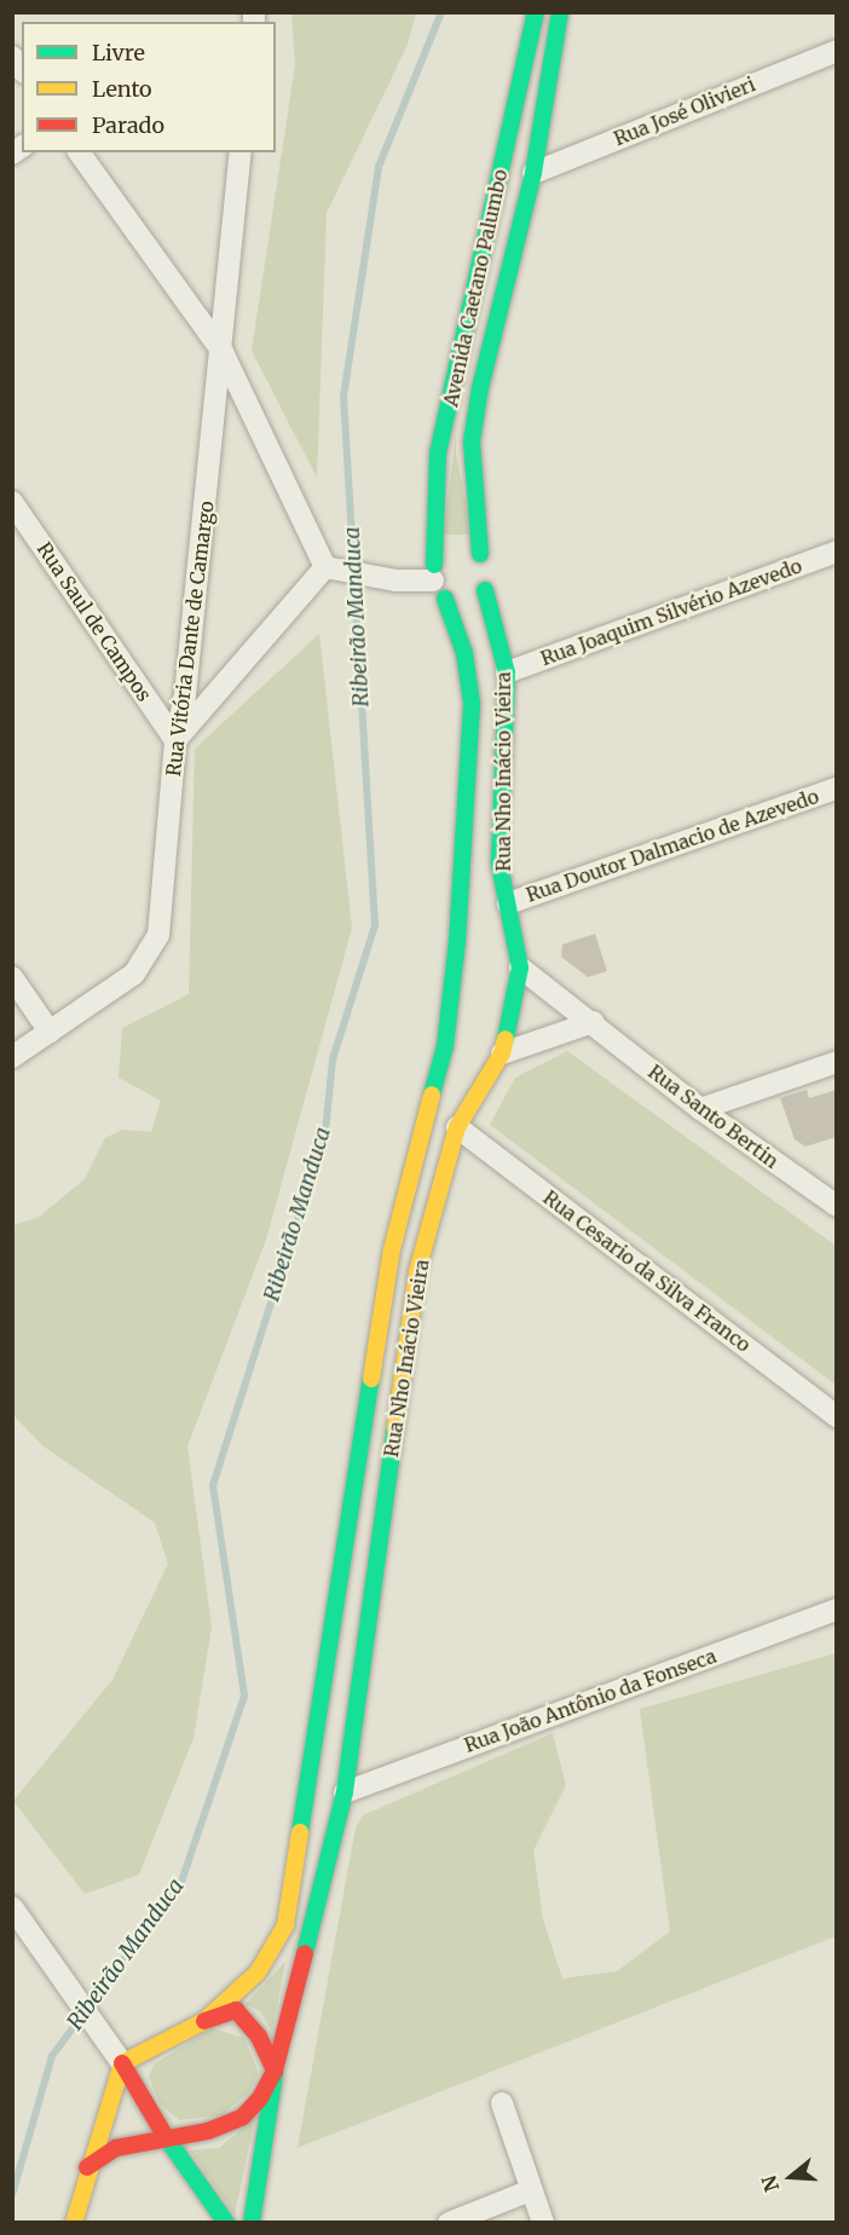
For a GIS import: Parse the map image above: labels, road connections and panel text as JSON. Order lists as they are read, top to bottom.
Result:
{
  "streets": {
    "main road": ["Avenida Caetano Palumbo", "Rua Nho Inácio Vieira"],
    "street": [
      "Rua José Olivieri",
      "Rua Joaquim Silvério Azevedo",
      "Rua Saul de Campos",
      "Rua Vitória Dante de Camargo",
      "Rua Doutor Dalmacio de Azevedo",
      "Rua Santo Bertin",
      "Rua Cesario da Silva Franco",
      "Rua João Antônio da Fonseca"
    ]
  },
  "crossings": [
    ["Rua José Olivieri", "Avenida Caetano Palumbo"],
    ["Avenida Caetano Palumbo", "Rua Nho Inácio Vieira"],
    ["Rua Joaquim Silvério Azevedo", "Rua Nho Inácio Vieira"],
    ["Rua Saul de Campos", "Rua Vitória Dante de Camargo"],
    ["Rua Nho Inácio Vieira", "Rua Doutor Dalmacio de Azevedo"],
    ["Rua Nho Inácio Vieira", "Rua Santo Bertin"],
    ["Rua Nho Inácio Vieira", "Rua Cesario da Silva Franco"],
    ["Rua Nho Inácio Vieira", "Rua João Antônio da Fonseca"]
  ],
  "water": ["Ribeirão Manduca"],
  "legend": ["Livre", "Lento", "Parado"],
  "north": "left"
}
